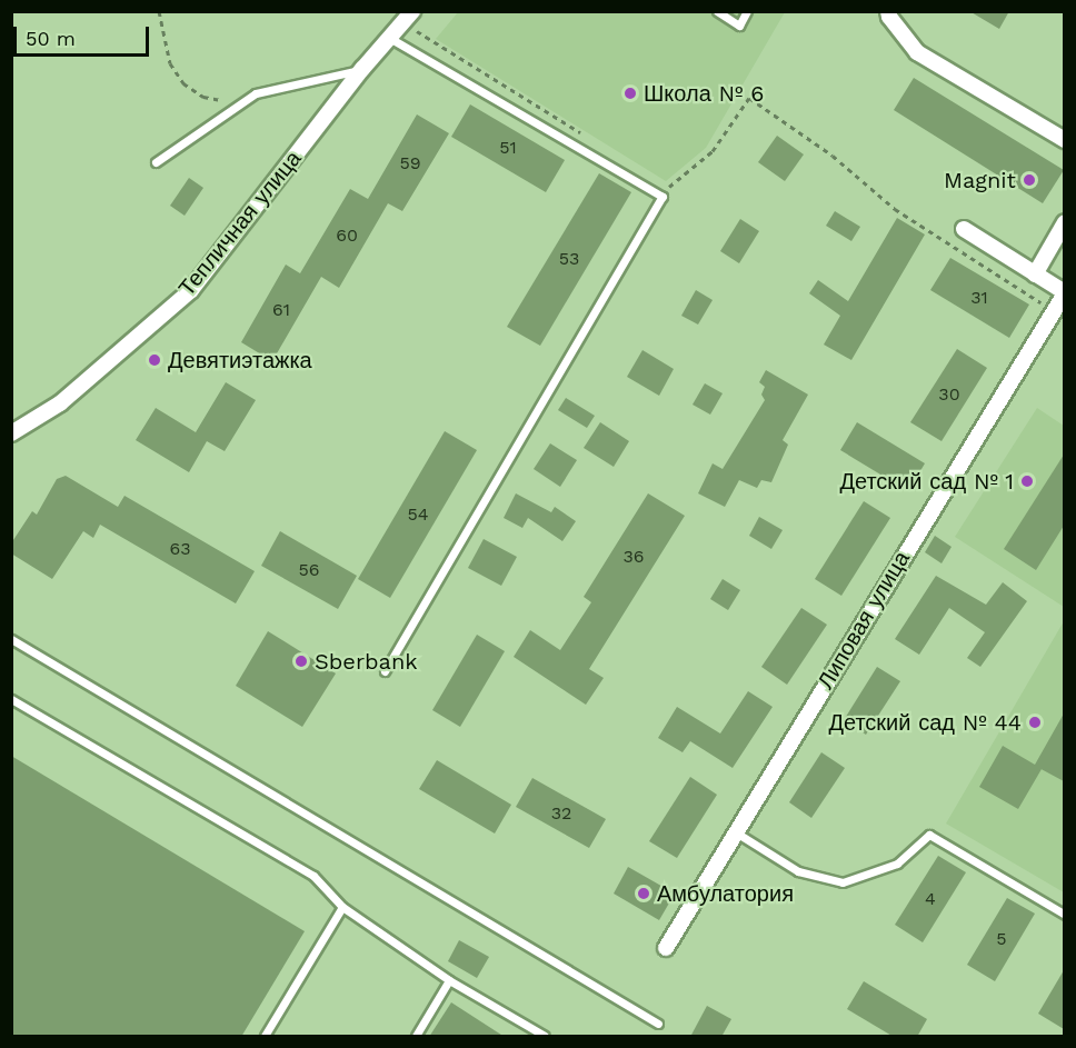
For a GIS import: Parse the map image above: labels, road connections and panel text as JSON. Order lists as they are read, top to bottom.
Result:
{
  "streets": {
    "street": ["Тепличная улица", "Липовая улица"]
  },
  "places": [
    "Школа № 6",
    "Magnit",
    "Девятиэтажка",
    "Детский сад № 1",
    "Sberbank",
    "Детский сад № 44",
    "Амбулатория"
  ],
  "house_numbers": [
    "51",
    "59",
    "60",
    "53",
    "31",
    "61",
    "30",
    "54",
    "63",
    "36",
    "56",
    "32",
    "4",
    "5"
  ],
  "scale_bar": "50 m"
}
